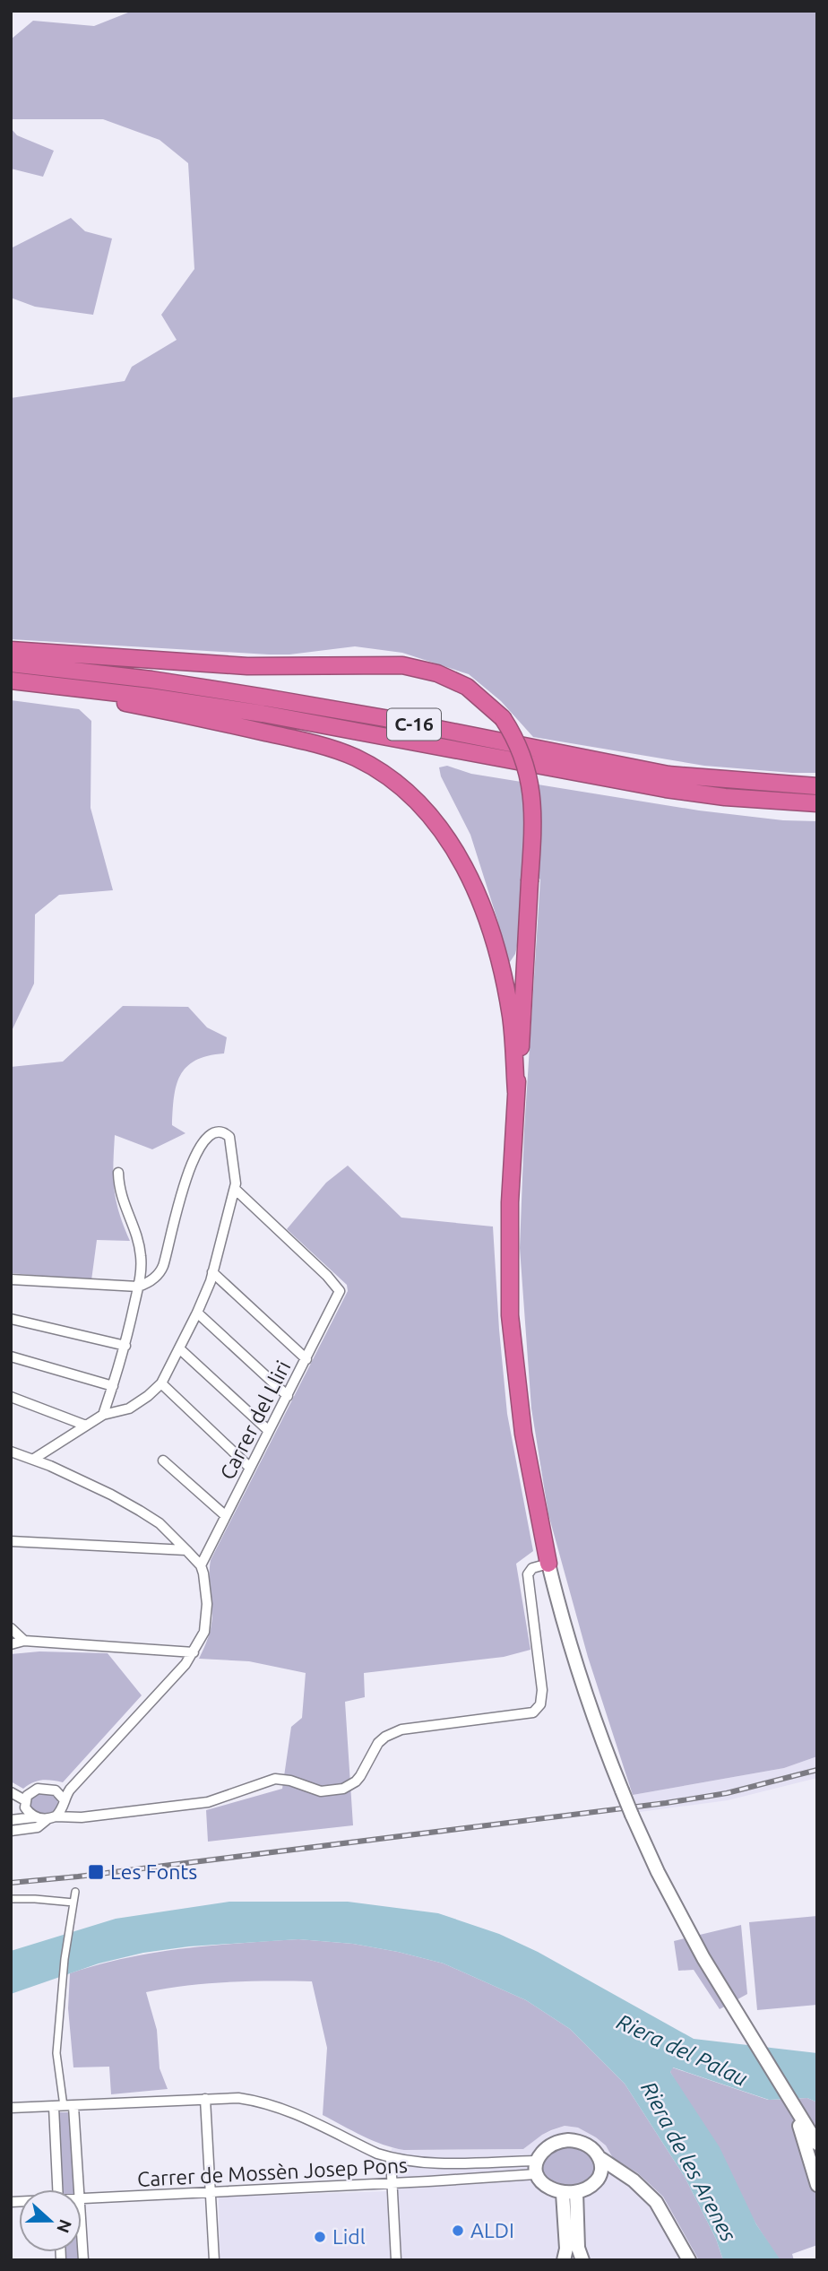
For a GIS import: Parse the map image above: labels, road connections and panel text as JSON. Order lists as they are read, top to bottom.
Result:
{
  "streets": {
    "highway": ["C-16"],
    "street": ["Carrer del Lliri", "Carrer de Mossèn Josep Pons"]
  },
  "water": ["Riera del Palau", "Riera de les Arenes"],
  "places": {
    "transit": ["Les Fonts"],
    "other": ["ALDI", "Lidl"]
  },
  "north": "right"
}
